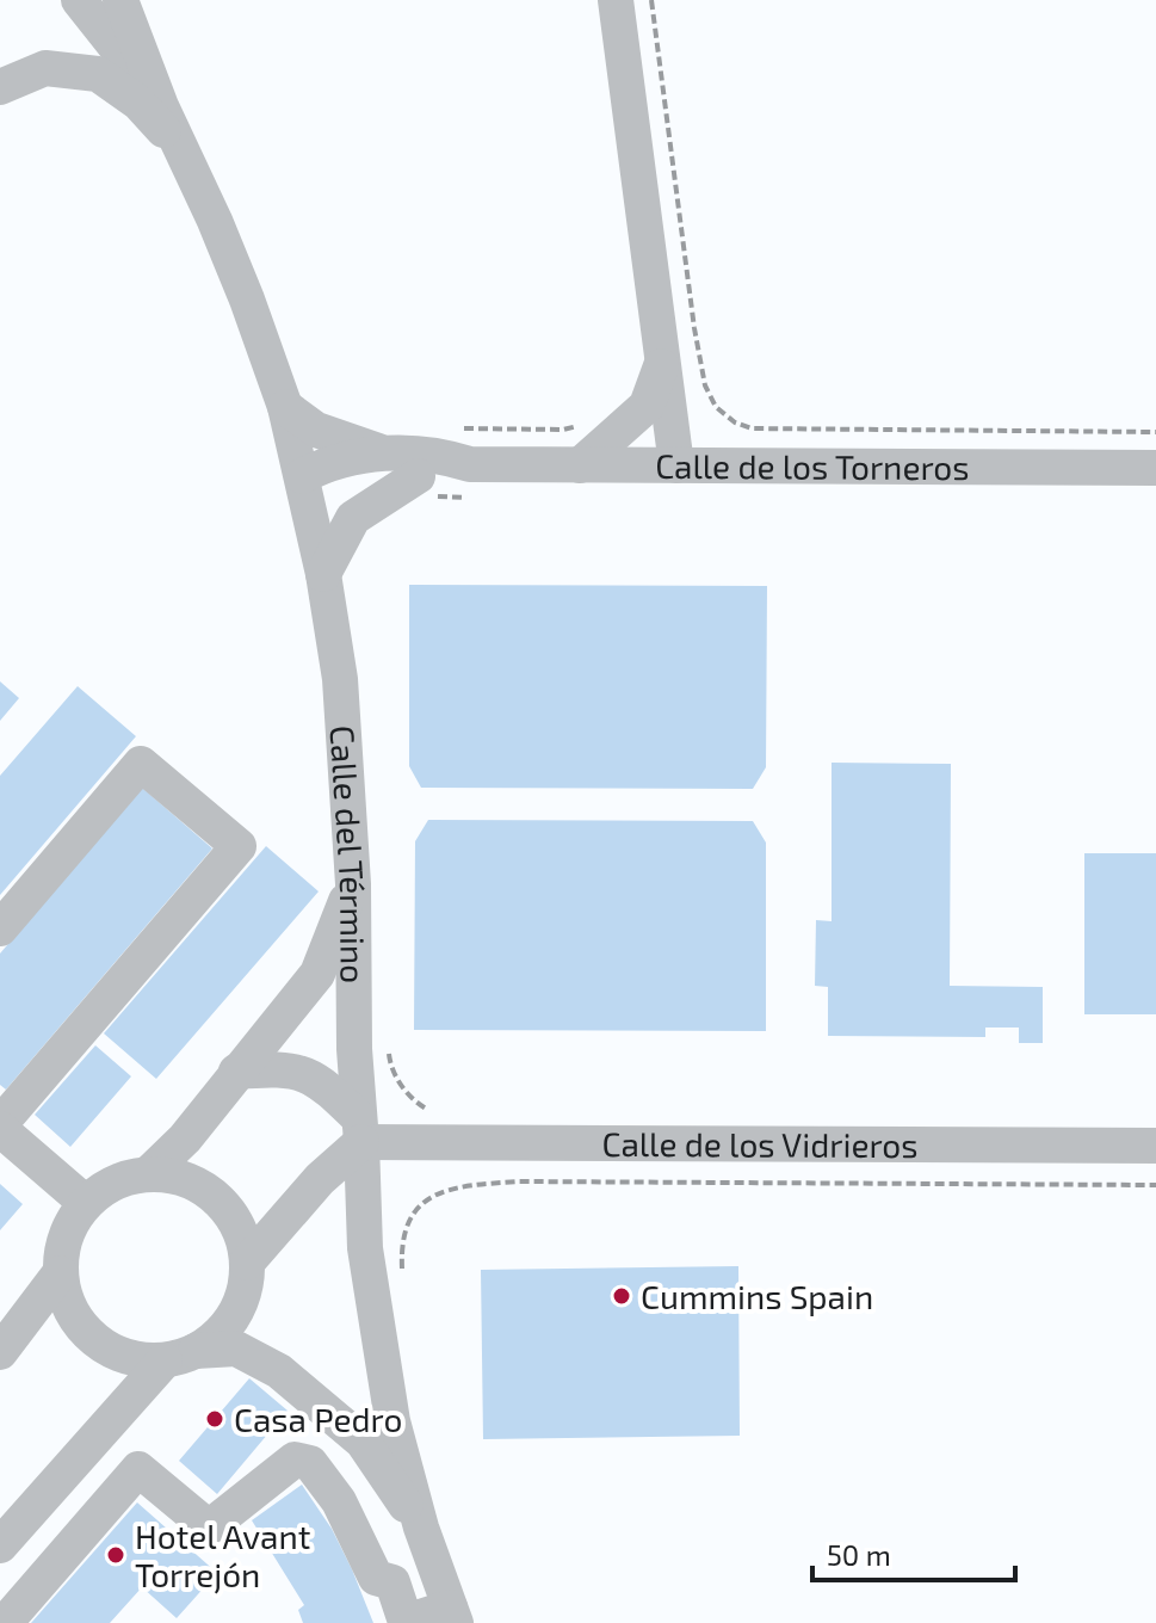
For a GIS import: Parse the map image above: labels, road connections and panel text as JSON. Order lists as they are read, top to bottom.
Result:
{
  "streets": {
    "street": ["Calle de los Torneros", "Calle del Término", "Calle de los Vidrieros"]
  },
  "crossings": [
    ["Calle de los Torneros", "Calle del Término"],
    ["Calle del Término", "Calle de los Vidrieros"]
  ],
  "places": ["Cummins Spain", "Casa Pedro", "Hotel Avant Torrejón"],
  "scale_bar": "50 m"
}
